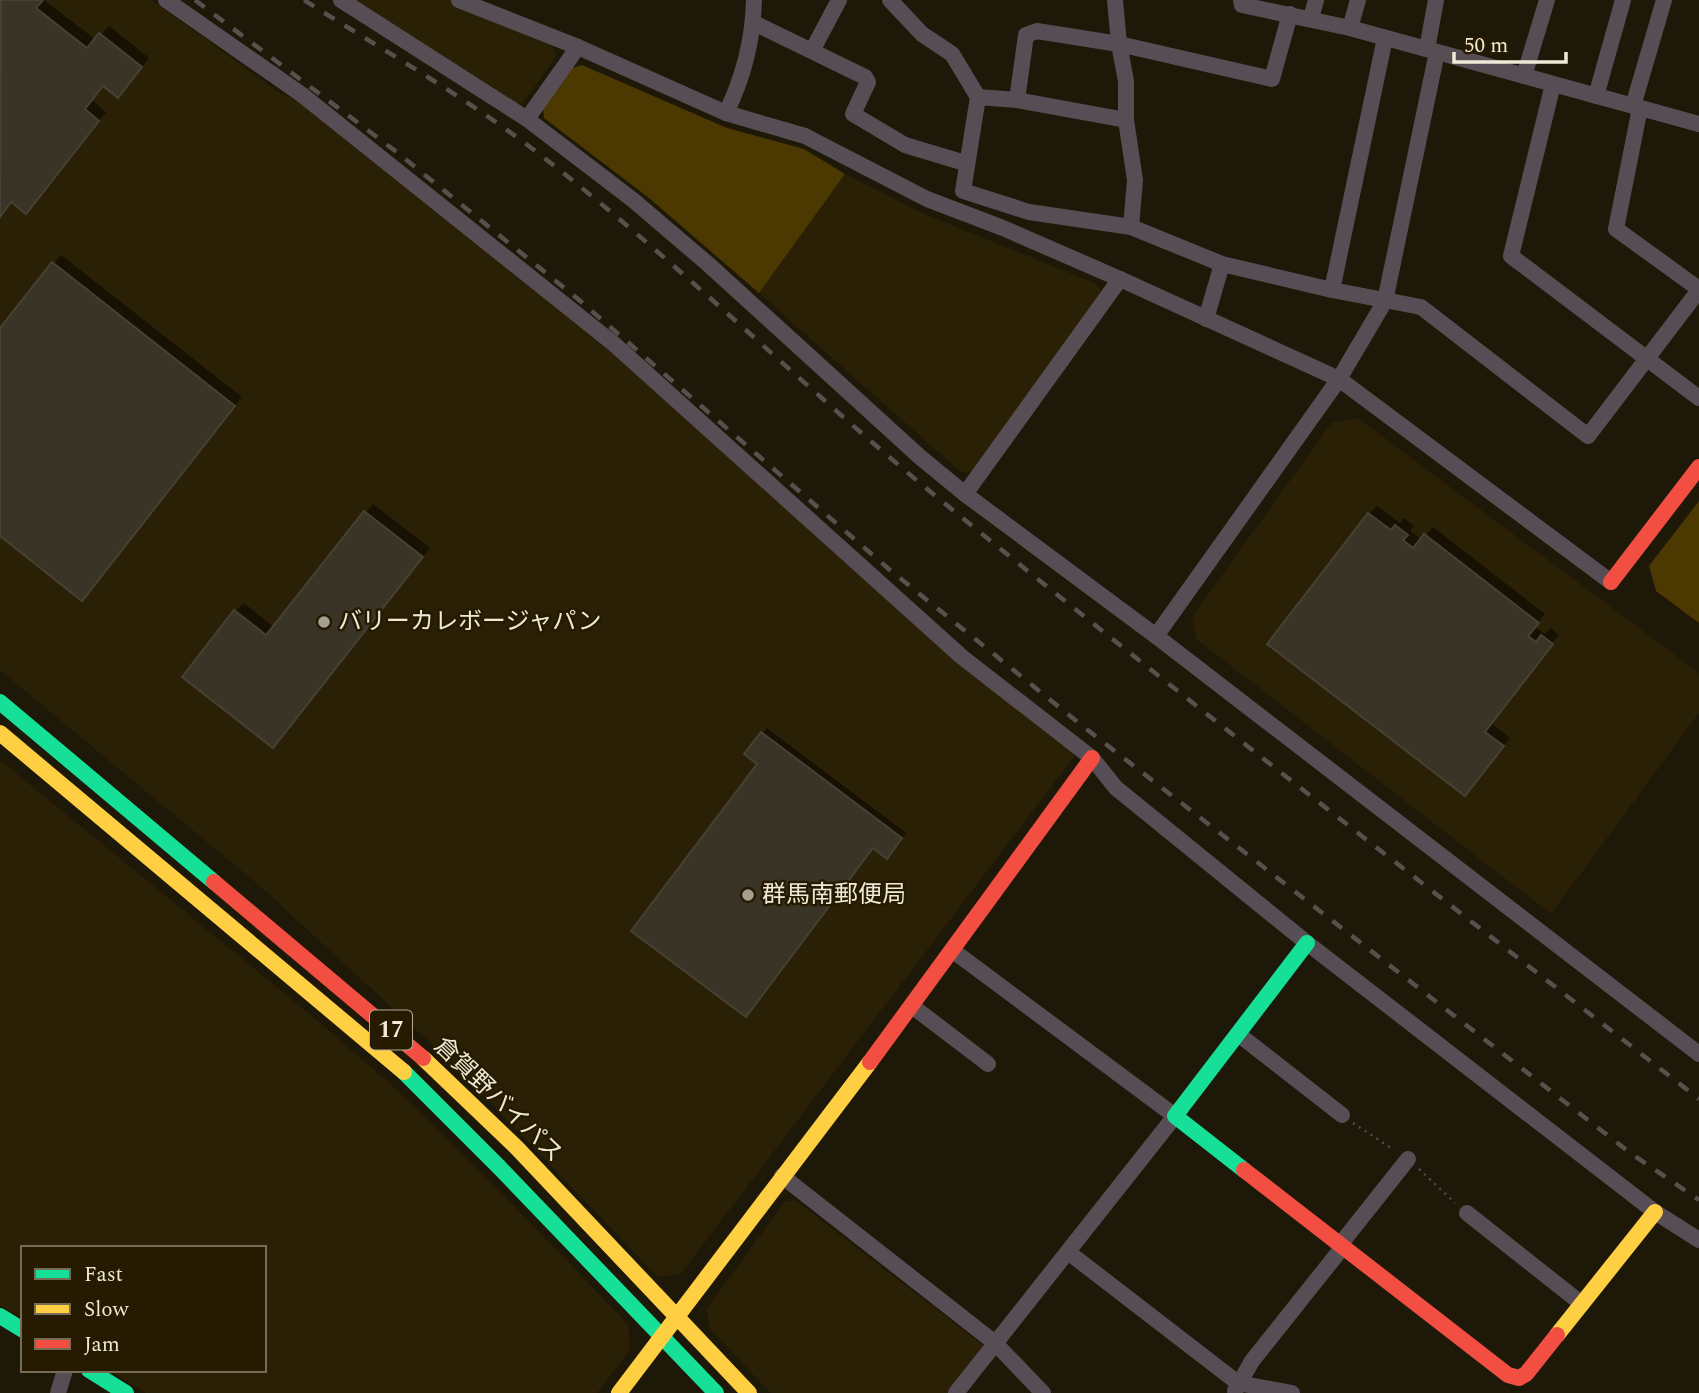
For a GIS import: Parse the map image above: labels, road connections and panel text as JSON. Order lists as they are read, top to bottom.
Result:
{
  "streets": {
    "main road": ["17", "倉賀野バイパス"]
  },
  "places": ["バリーカレボージャパン", "群馬南郵便局"],
  "legend": ["Fast", "Slow", "Jam"],
  "scale_bar": "50 m"
}
